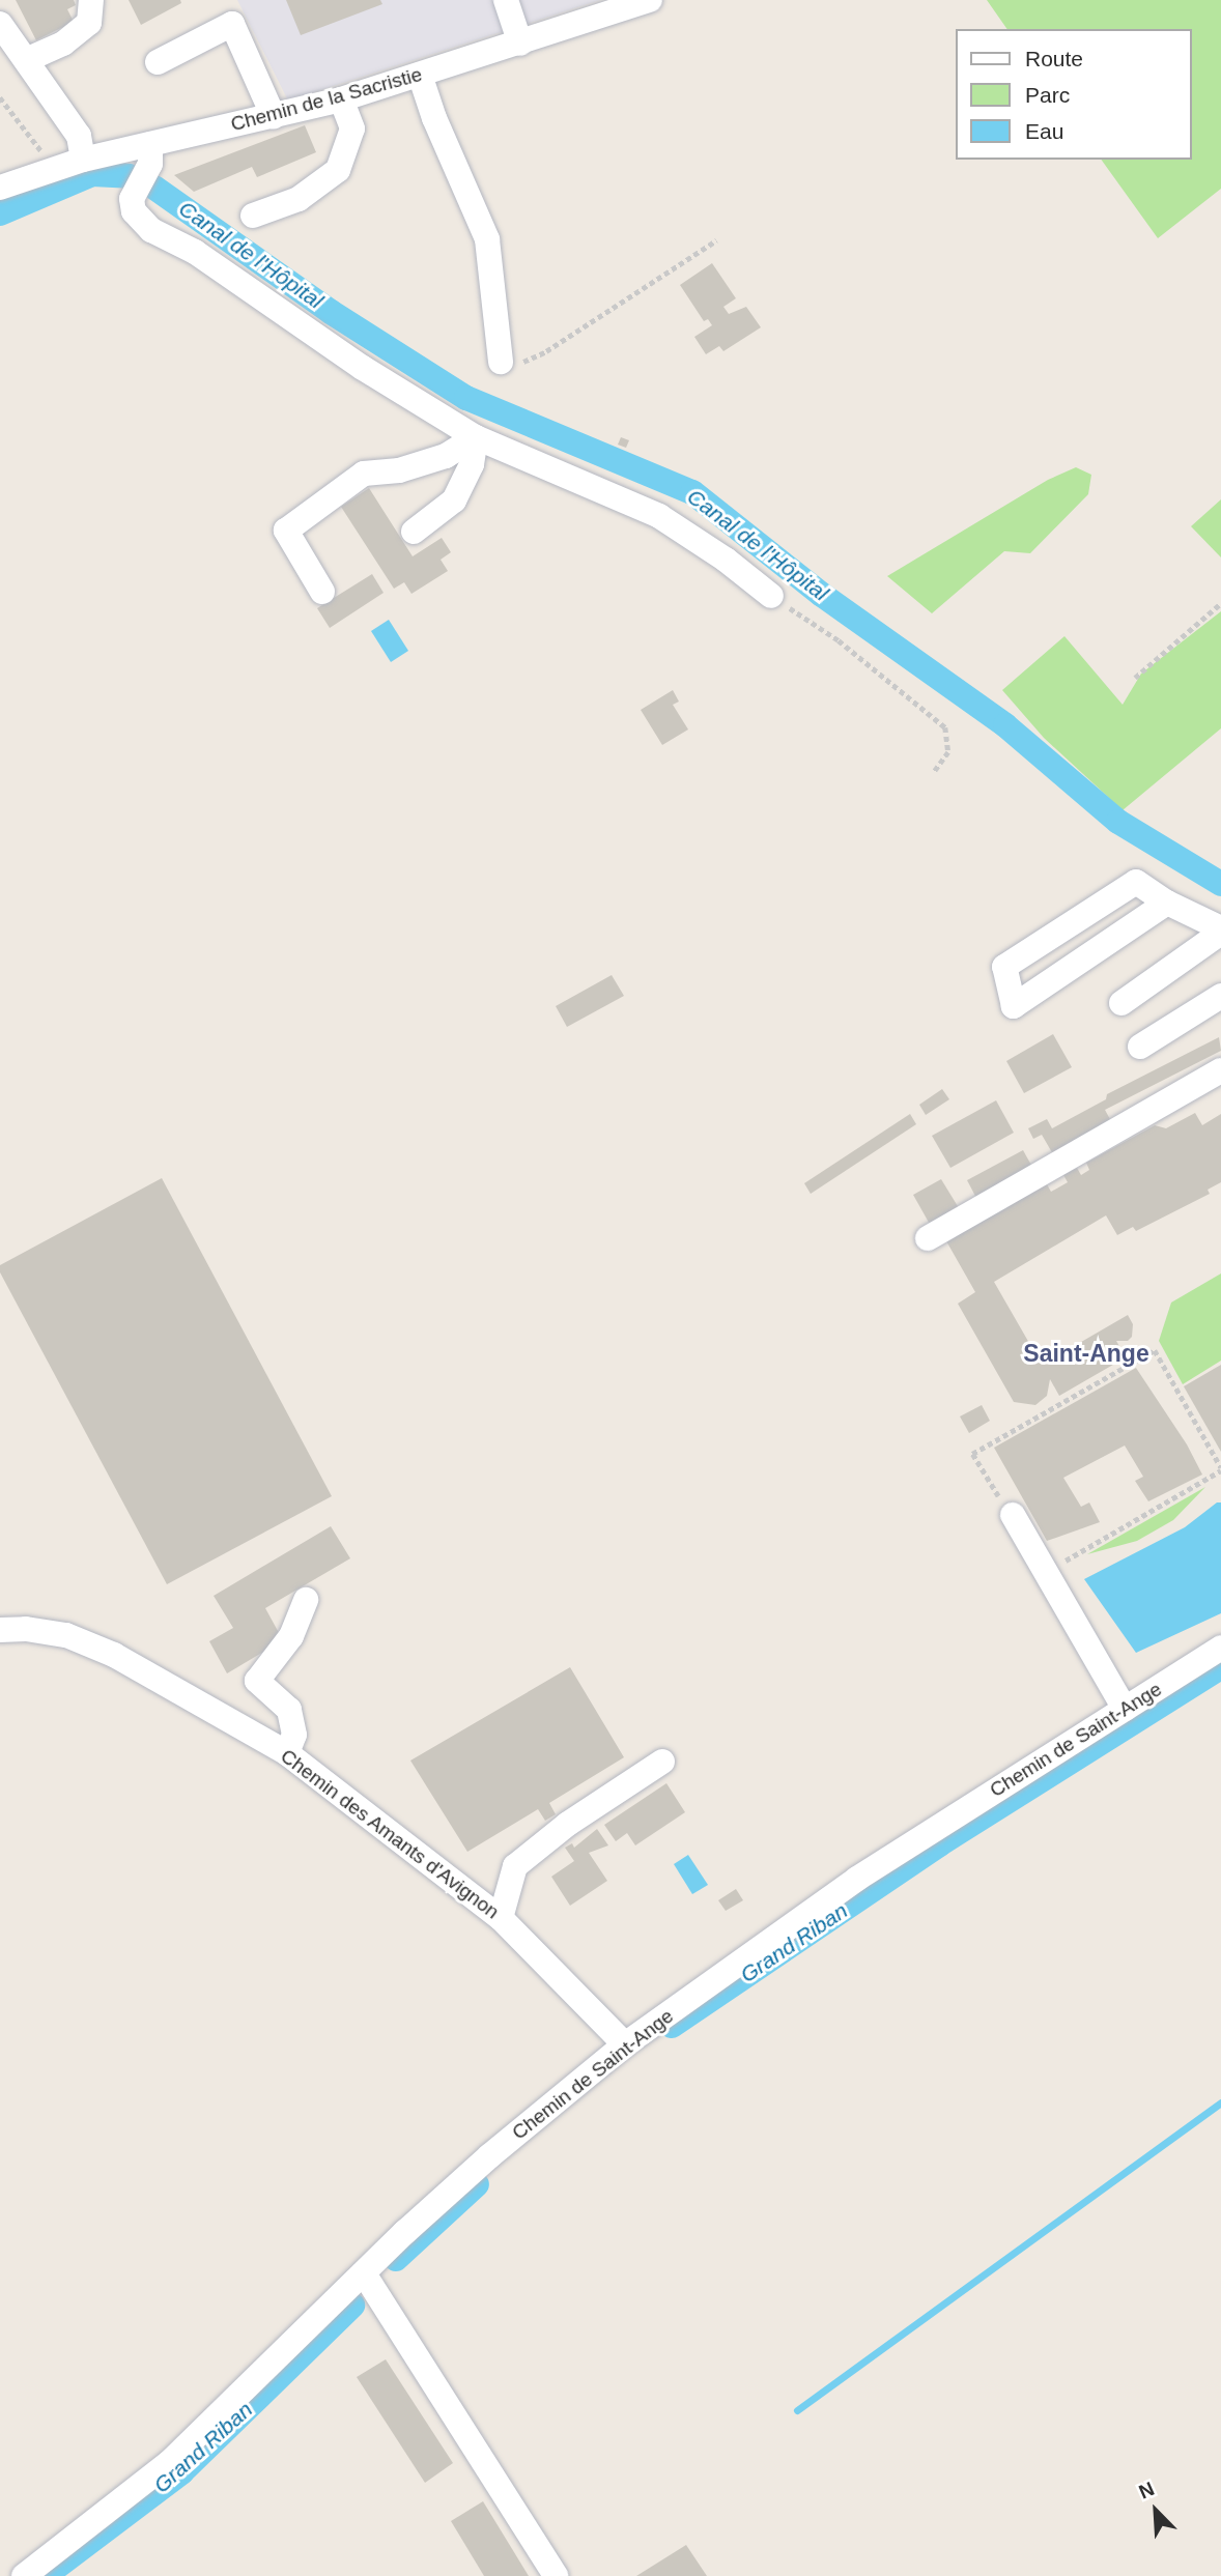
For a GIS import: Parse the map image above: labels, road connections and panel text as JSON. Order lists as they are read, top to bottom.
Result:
{
  "streets": {
    "street": ["Chemin de la Sacristie", "Chemin de Saint-Ange", "Chemin des Amants d'Avignon"]
  },
  "crossings": [
    ["Chemin de Saint-Ange", "Chemin des Amants d'Avignon"]
  ],
  "districts": ["Saint-Ange"],
  "water": ["Canal de l'Hôpital", "Grand Riban"],
  "legend": ["Route", "Parc", "Eau"],
  "north": "top left"
}
